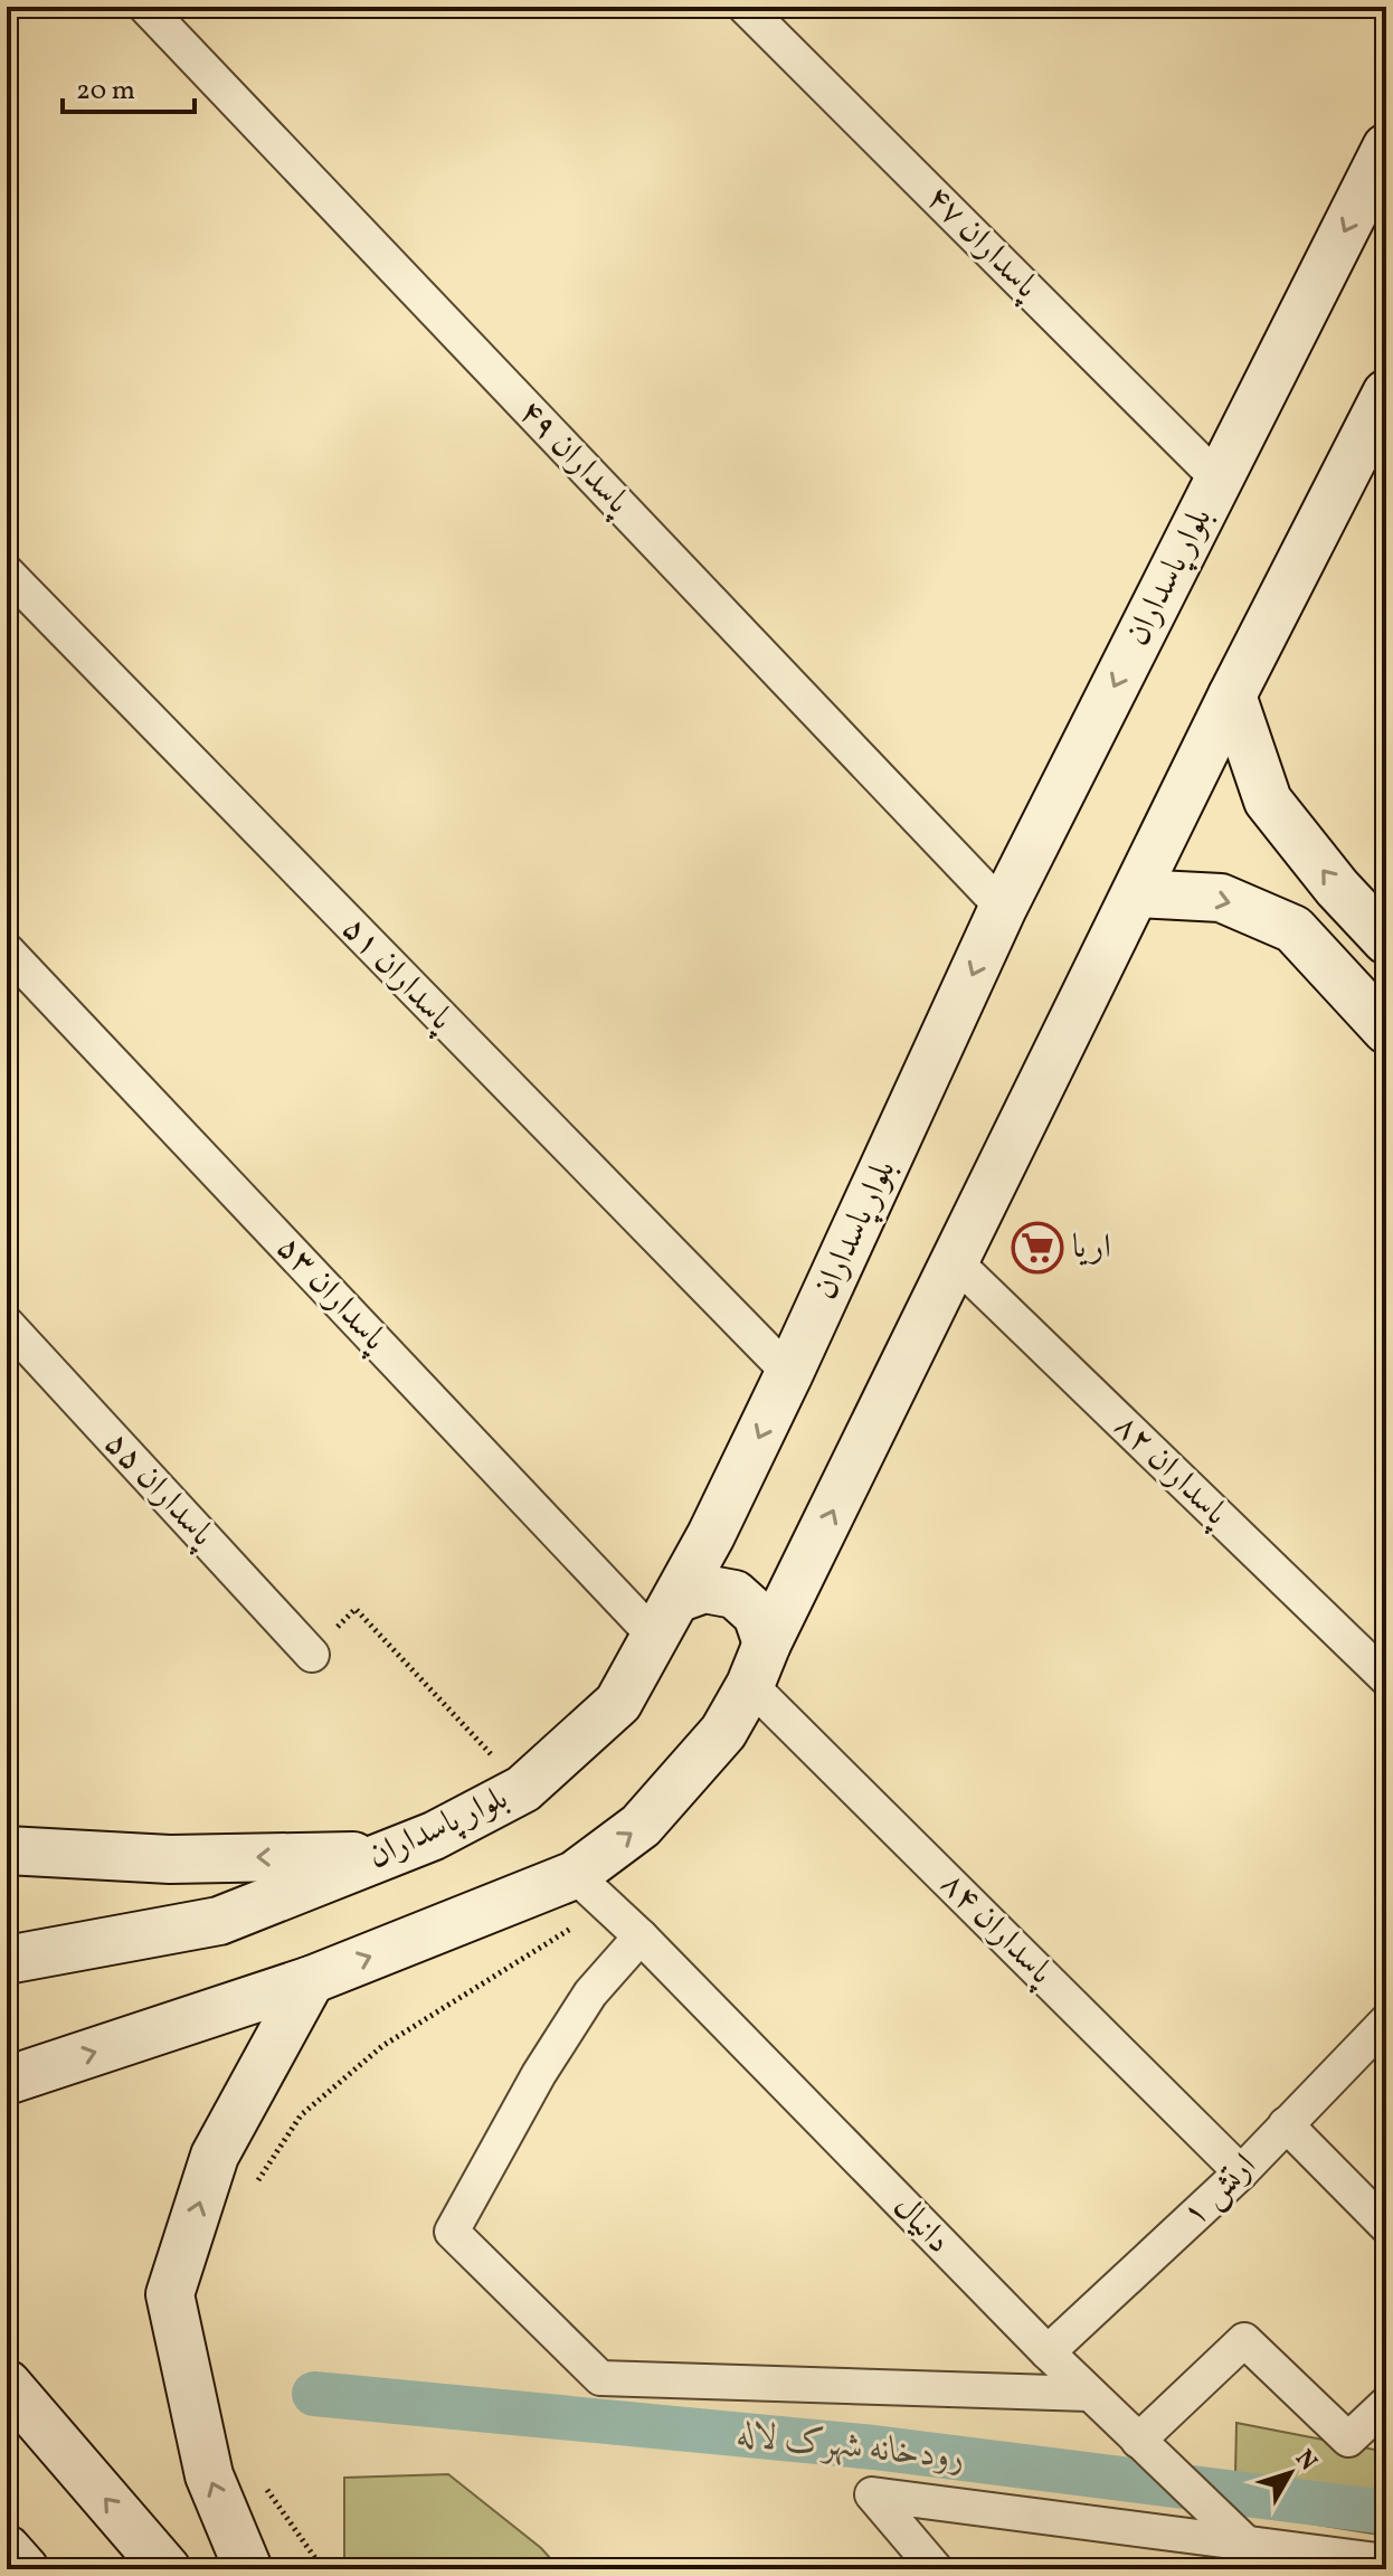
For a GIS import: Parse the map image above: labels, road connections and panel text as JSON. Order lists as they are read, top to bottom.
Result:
{
  "streets": {
    "main road": ["بلوار پاسداران"],
    "street": [
      "پاسداران ۴۷",
      "پاسداران ۴۹",
      "پاسداران ۵۱",
      "پاسداران ۵۳",
      "پاسداران ۸۲",
      "پاسداران ۵۵",
      "پاسداران ۸۴",
      "ارتش ۱",
      "دانیال"
    ]
  },
  "crossings": [
    ["پاسداران ۴۷", "بلوار پاسداران"],
    ["پاسداران ۴۹", "بلوار پاسداران"],
    ["بلوار پاسداران", "پاسداران ۵۱"],
    ["بلوار پاسداران", "پاسداران ۵۳"],
    ["پاسداران ۸۴", "ارتش ۱"],
    ["ارتش ۱", "دانیال"]
  ],
  "water": ["رودخانه شهرک لاله"],
  "places": {
    "supermarket": ["اریا"]
  },
  "scale_bar": "20 m",
  "north": "top right"
}
